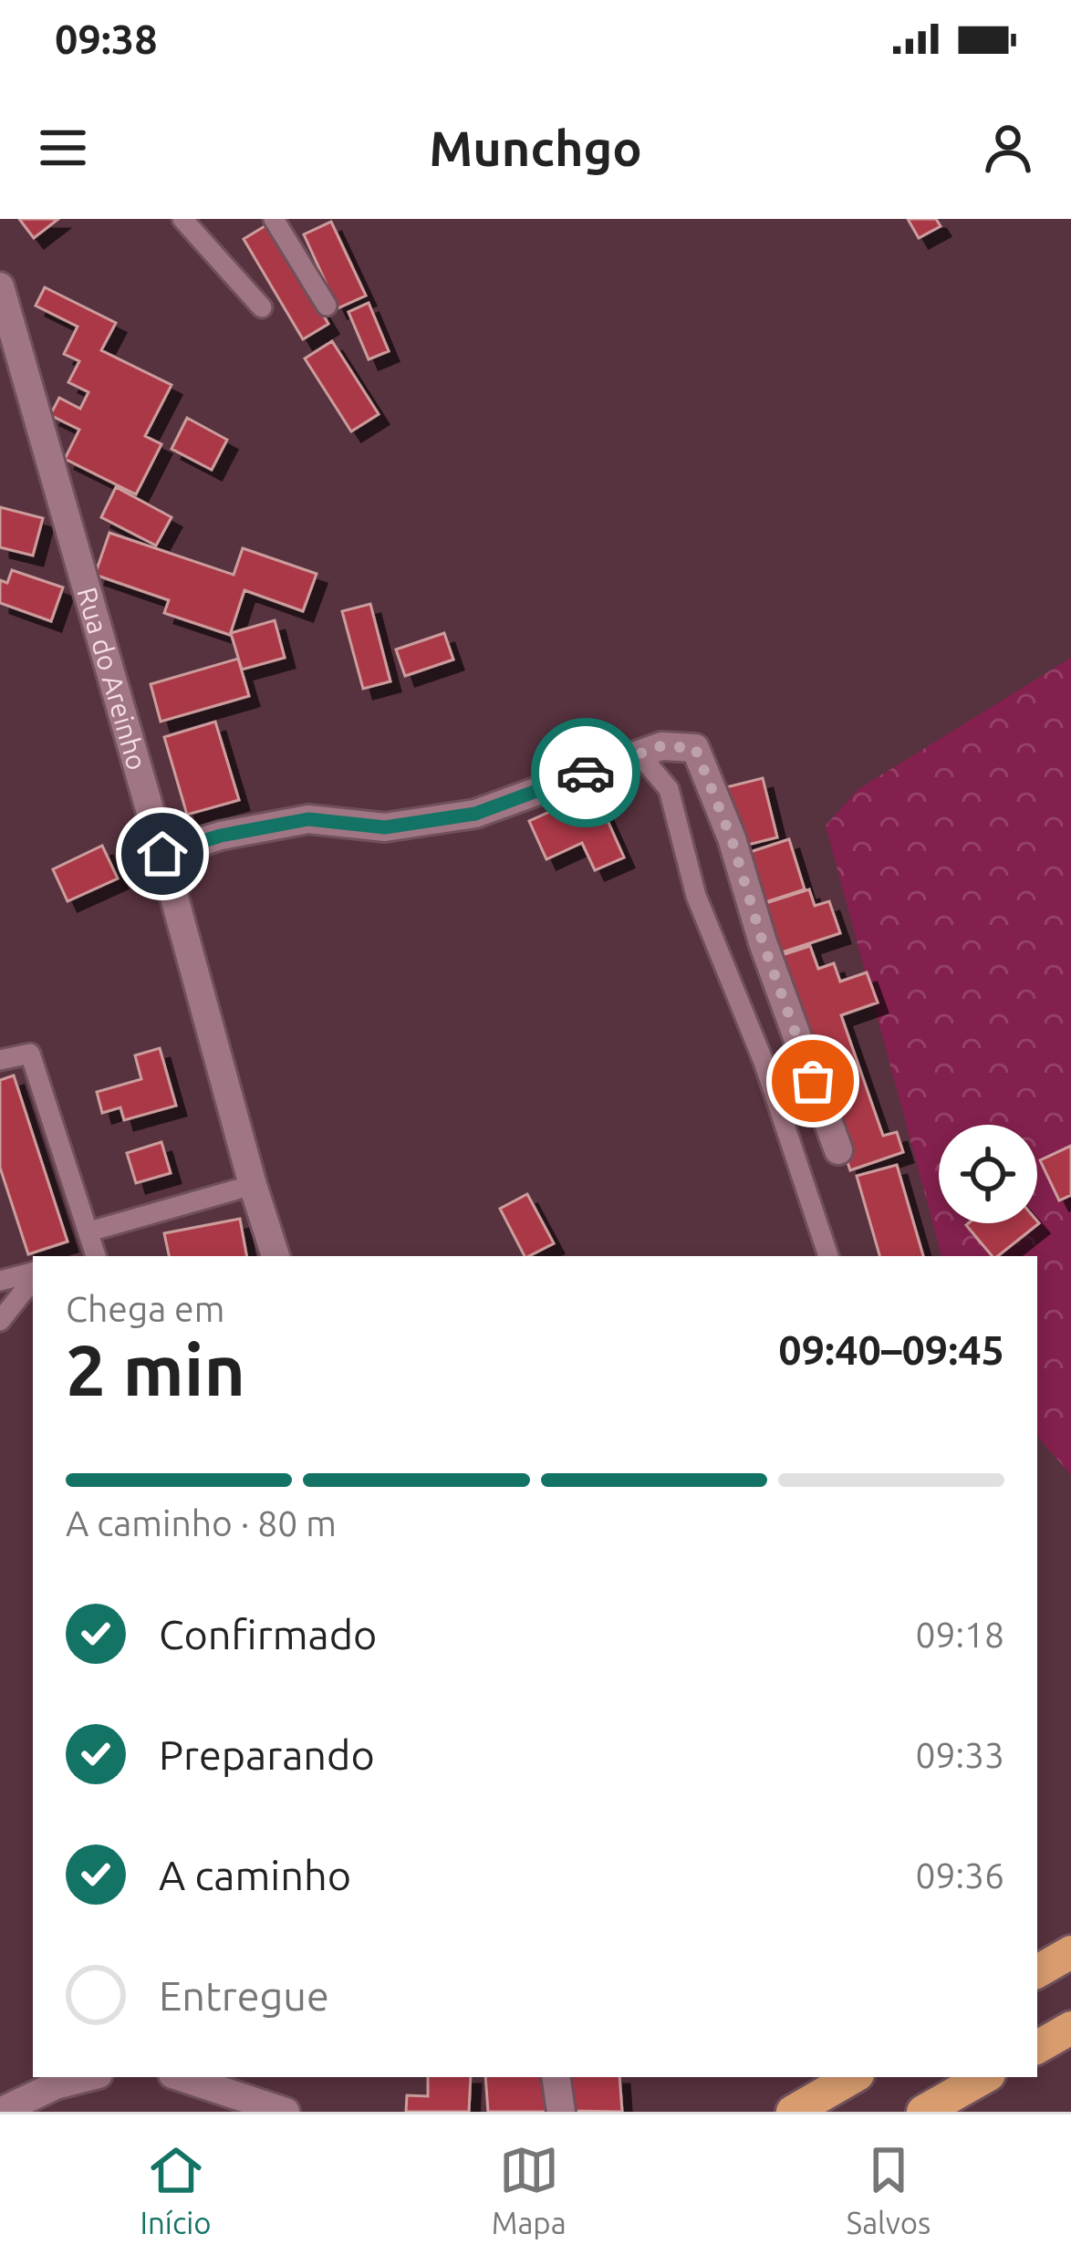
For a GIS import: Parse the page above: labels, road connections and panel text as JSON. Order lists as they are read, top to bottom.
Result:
{
  "streets": {
    "street": ["Rua do Areinho"]
  },
  "page": {
    "status": "09:38",
    "header": "Munchgo",
    "heading": ["2 min", "Chega em", "09:40–09:45"],
    "bar": "A caminho · 80 m",
    "list": [
      ["Confirmado", "09:18"],
      ["Preparando", "09:33"],
      ["A caminho", "09:36"],
      "Entregue"
    ],
    "tabs": ["Início", "Mapa", "Salvos"]
  }
}
